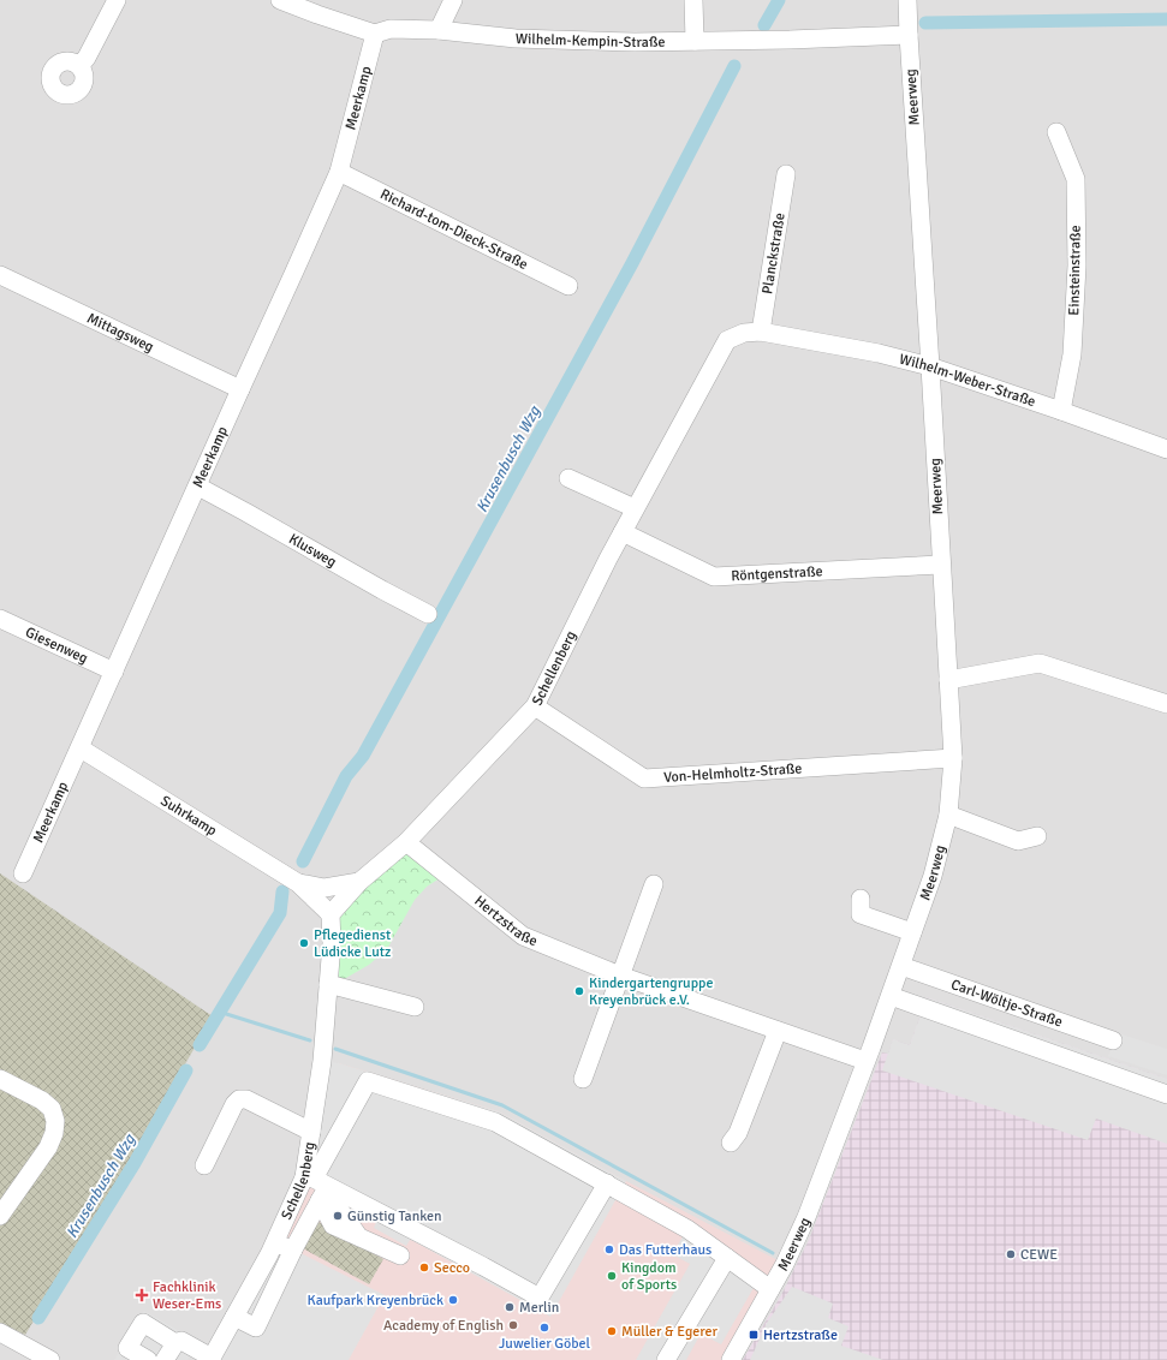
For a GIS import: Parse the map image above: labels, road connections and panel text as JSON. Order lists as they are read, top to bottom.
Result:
{
  "streets": {
    "street": [
      "Wilhelm-Kempin-Straße",
      "Meerweg",
      "Meerkamp",
      "Richard-tom-Dieck-Straße",
      "Planckstraße",
      "Einsteinstraße",
      "Mittagsweg",
      "Wilhelm-Weber-Straße",
      "Klusweg",
      "Röntgenstraße",
      "Giesenweg",
      "Schellenberg",
      "Von-Helmholtz-Straße",
      "Suhrkamp",
      "Hertzstraße",
      "Carl-Wöltje-Straße"
    ]
  },
  "crossings": [
    ["Wilhelm-Kempin-Straße", "Meerweg"],
    ["Wilhelm-Kempin-Straße", "Meerkamp"],
    ["Meerweg", "Wilhelm-Weber-Straße"],
    ["Meerweg", "Röntgenstraße"],
    ["Meerweg", "Von-Helmholtz-Straße"],
    ["Meerweg", "Hertzstraße"],
    ["Meerweg", "Carl-Wöltje-Straße"],
    ["Meerkamp", "Richard-tom-Dieck-Straße"],
    ["Meerkamp", "Mittagsweg"],
    ["Meerkamp", "Klusweg"],
    ["Meerkamp", "Giesenweg"],
    ["Meerkamp", "Suhrkamp"],
    ["Planckstraße", "Wilhelm-Weber-Straße"],
    ["Planckstraße", "Schellenberg"],
    ["Einsteinstraße", "Wilhelm-Weber-Straße"],
    ["Wilhelm-Weber-Straße", "Schellenberg"],
    ["Röntgenstraße", "Schellenberg"],
    ["Schellenberg", "Von-Helmholtz-Straße"],
    ["Schellenberg", "Suhrkamp"],
    ["Schellenberg", "Hertzstraße"]
  ],
  "water": ["Krusenbusch Wzg"],
  "places": {
    "other": [
      "Pflegedienst Lüdicke Lutz",
      "Kindergartengruppe Kreyenbrück e.V.",
      "Günstig Tanken",
      "Das Futterhaus",
      "CEWE",
      "Secco",
      "Kingdom of Sports",
      "Kaufpark Kreyenbrück",
      "Merlin",
      "Academy of English",
      "Juwelier Göbel",
      "Müller & Egerer"
    ],
    "health": ["Fachklinik Weser-Ems"],
    "transit": ["Hertzstraße"]
  }
}
